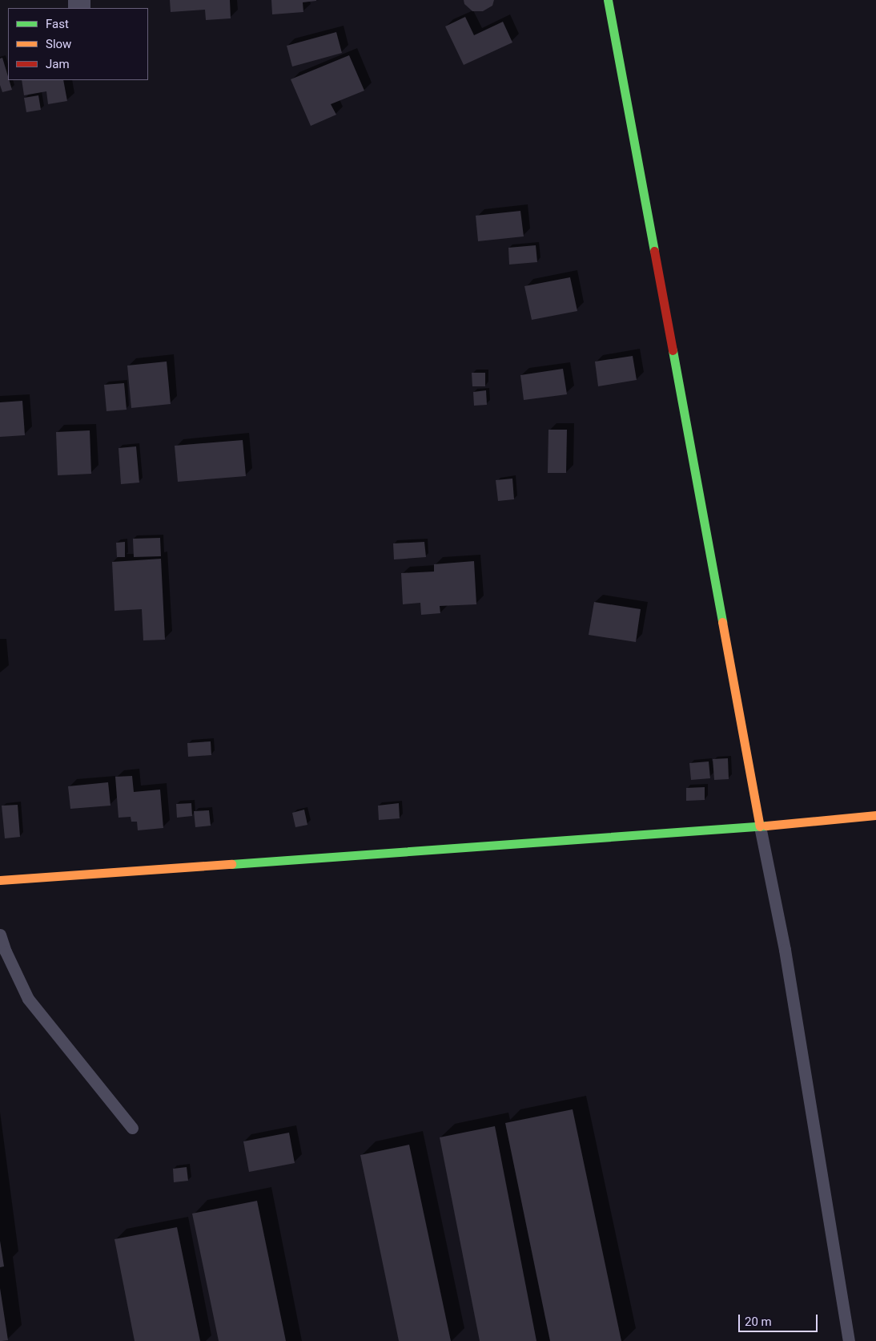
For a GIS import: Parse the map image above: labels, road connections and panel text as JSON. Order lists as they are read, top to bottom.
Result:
{
  "legend": ["Fast", "Slow", "Jam"],
  "scale_bar": "20 m"
}
